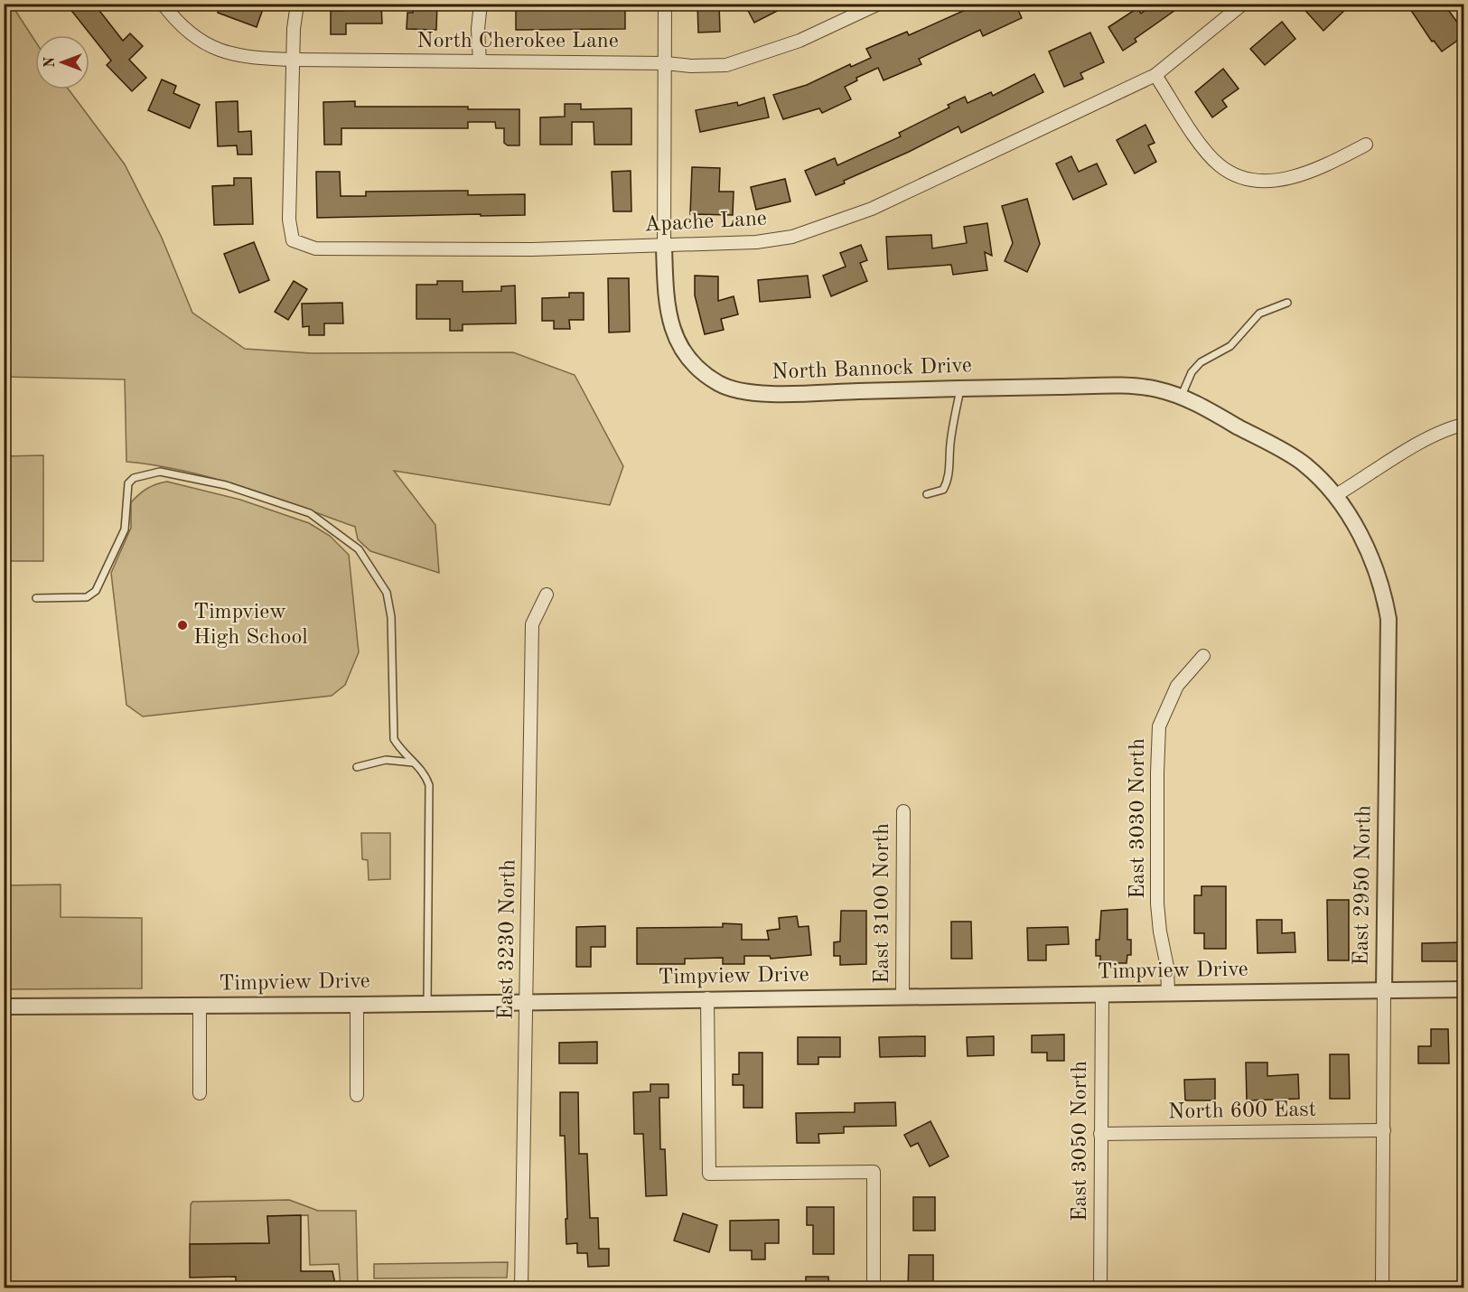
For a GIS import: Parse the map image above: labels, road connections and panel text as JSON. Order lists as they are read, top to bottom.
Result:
{
  "streets": {
    "street": [
      "North Cherokee Lane",
      "Apache Lane",
      "North Bannock Drive",
      "East 3030 North",
      "East 2950 North",
      "East 3100 North",
      "East 3230 North",
      "Timpview Drive",
      "North 600 East",
      "East 3050 North"
    ]
  },
  "crossings": [
    ["North Cherokee Lane", "Apache Lane"],
    ["North Cherokee Lane", "North Bannock Drive"],
    ["Apache Lane", "North Bannock Drive"],
    ["North Bannock Drive", "East 2950 North"],
    ["East 3030 North", "Timpview Drive"],
    ["East 2950 North", "Timpview Drive"],
    ["East 2950 North", "North 600 East"],
    ["East 3100 North", "Timpview Drive"],
    ["East 3230 North", "Timpview Drive"],
    ["Timpview Drive", "East 3050 North"],
    ["North 600 East", "East 3050 North"]
  ],
  "places": ["Timpview High School"],
  "north": "left"
}
